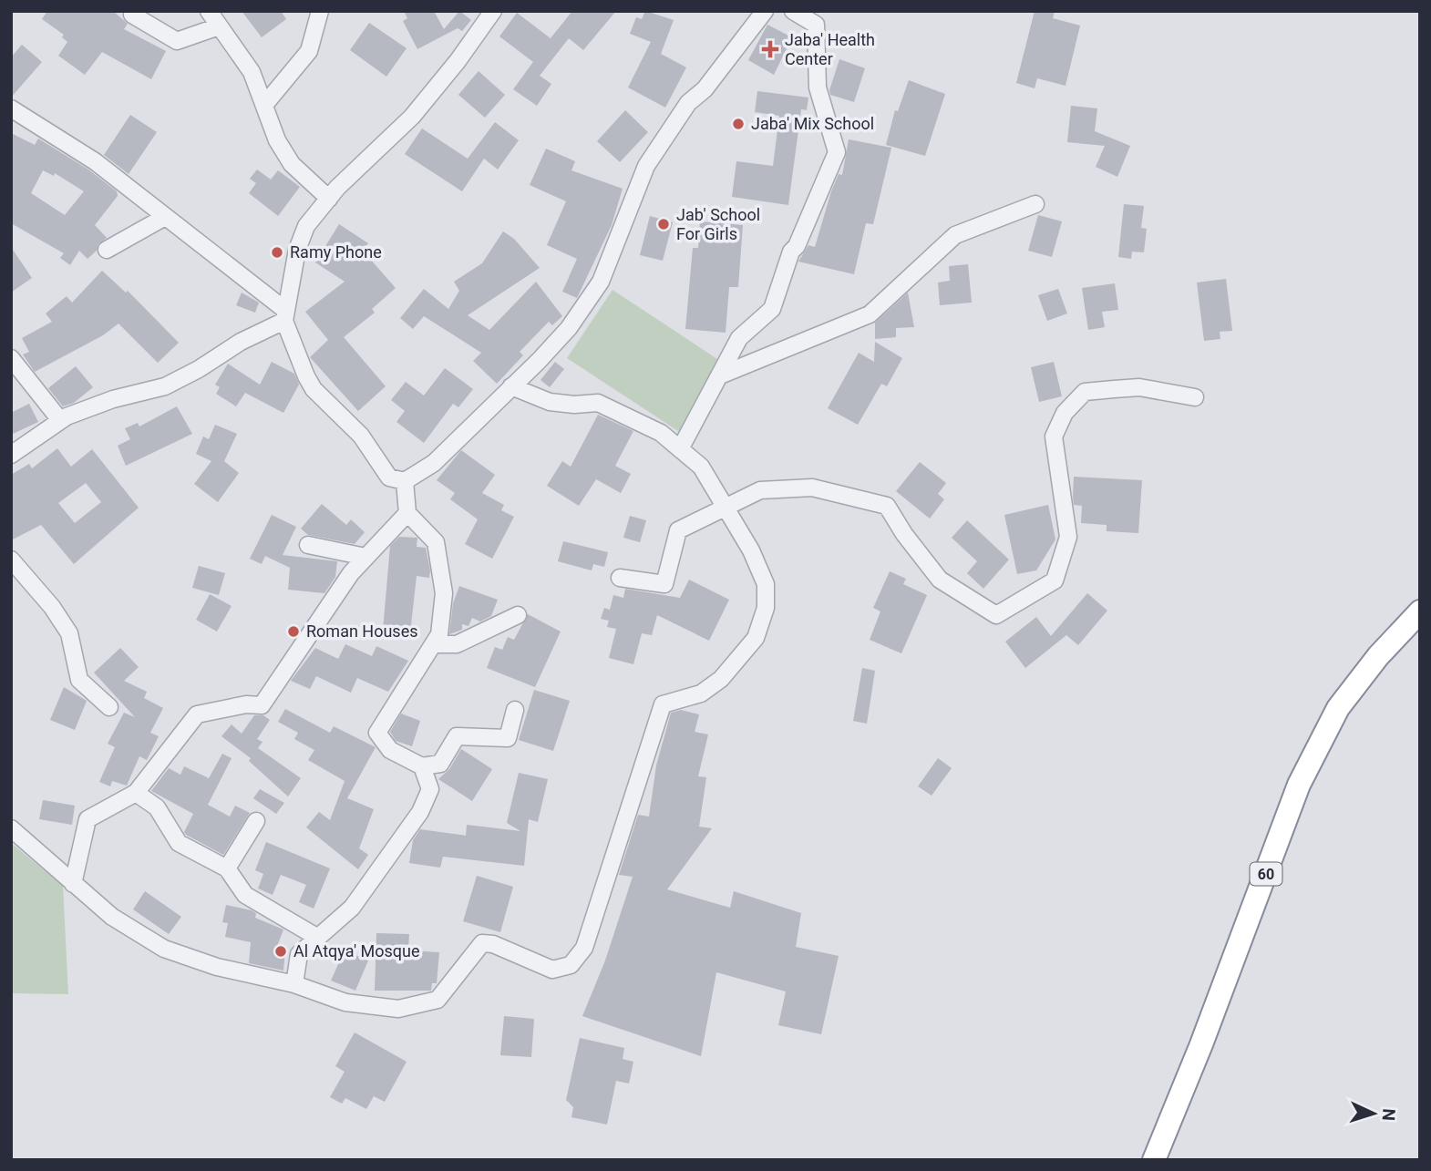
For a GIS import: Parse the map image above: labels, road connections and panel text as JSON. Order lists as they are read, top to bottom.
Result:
{
  "streets": {
    "highway": ["60"]
  },
  "places": {
    "health": ["Jaba' Health Center"],
    "other": [
      "Jaba' Mix School",
      "Jab' School For Girls",
      "Ramy Phone",
      "Roman Houses",
      "Al Atqya' Mosque"
    ]
  },
  "north": "right"
}
